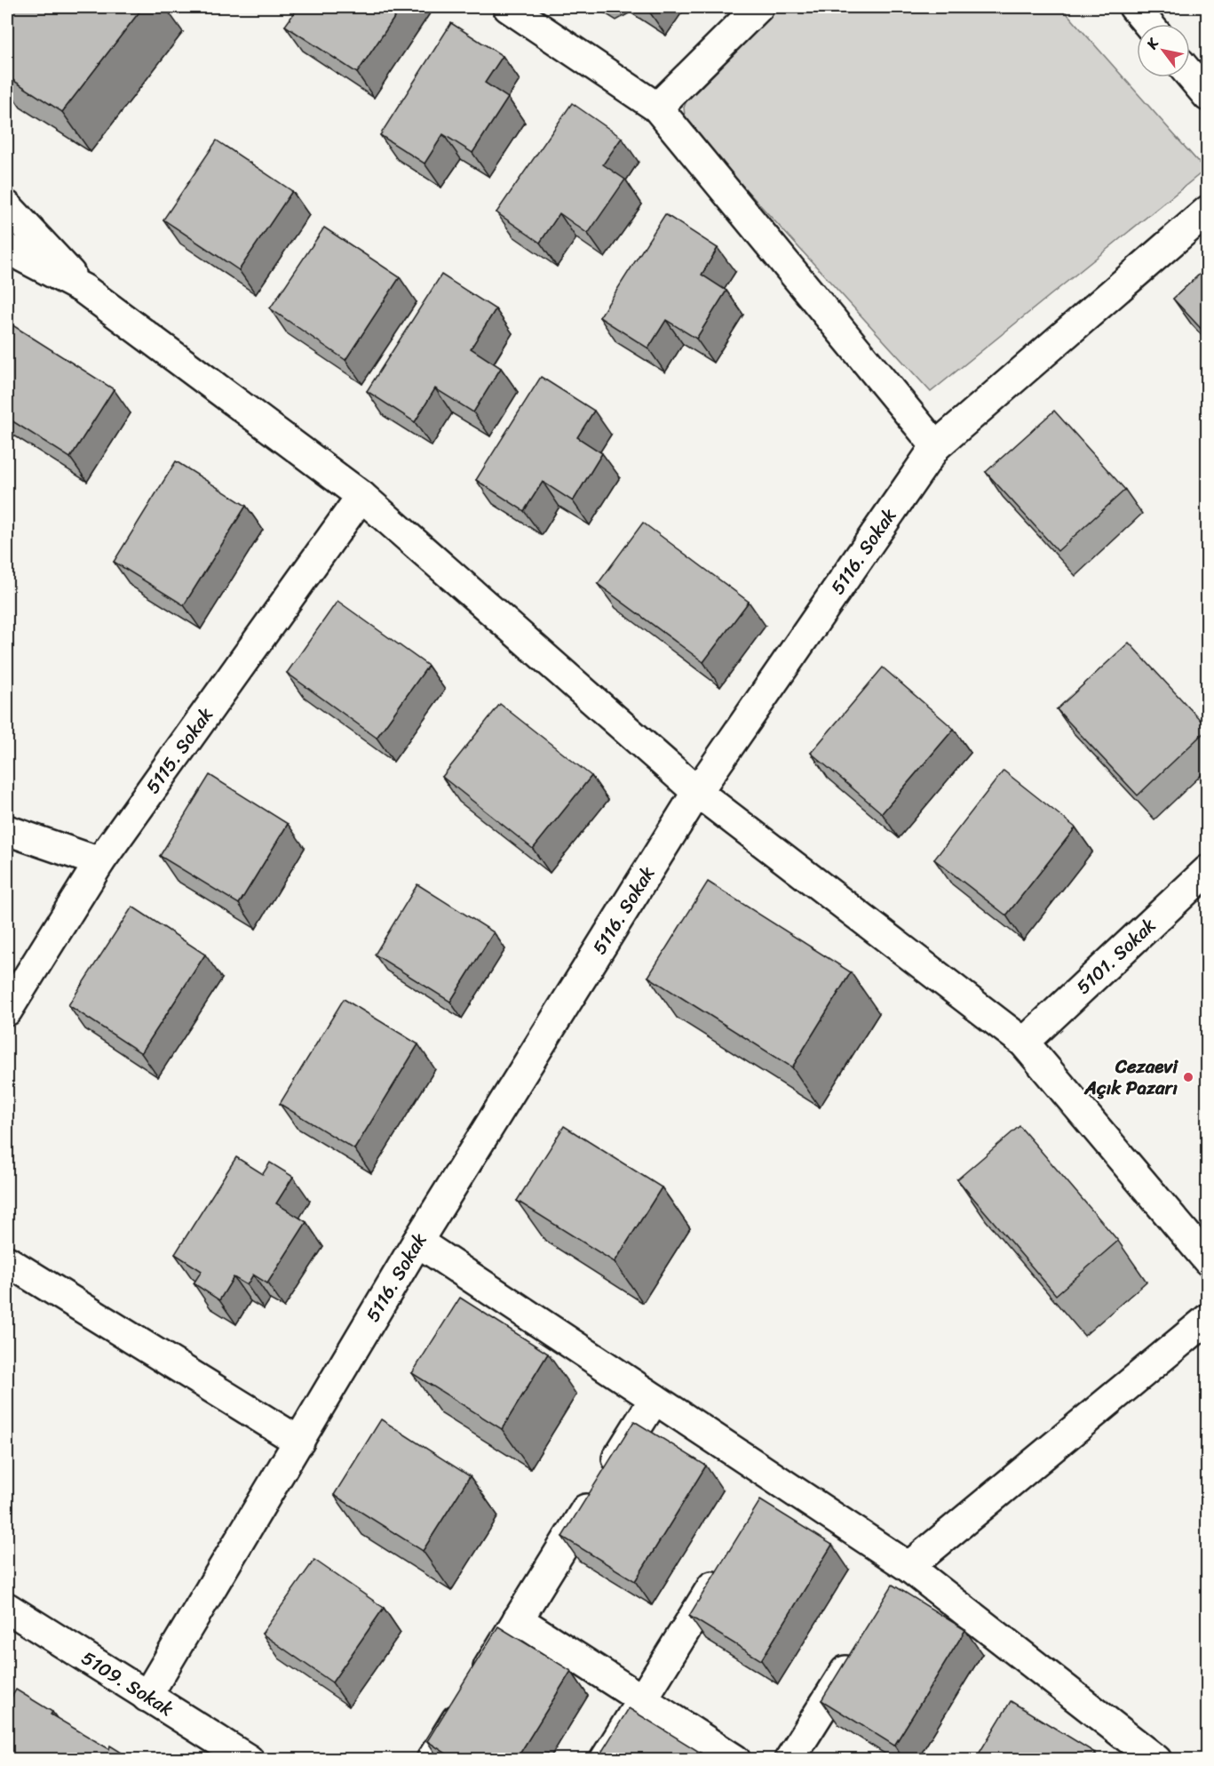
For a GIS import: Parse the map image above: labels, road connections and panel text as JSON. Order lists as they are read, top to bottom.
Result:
{
  "streets": {
    "street": [
      "5116. Sokak",
      "5115. Sokak",
      "5101. Sokak",
      "5109. Sokak"
    ]
  },
  "crossings": [
    ["5116. Sokak", "5109. Sokak"]
  ],
  "places": ["Cezaevi Açık Pazarı"],
  "north": "top left"
}
